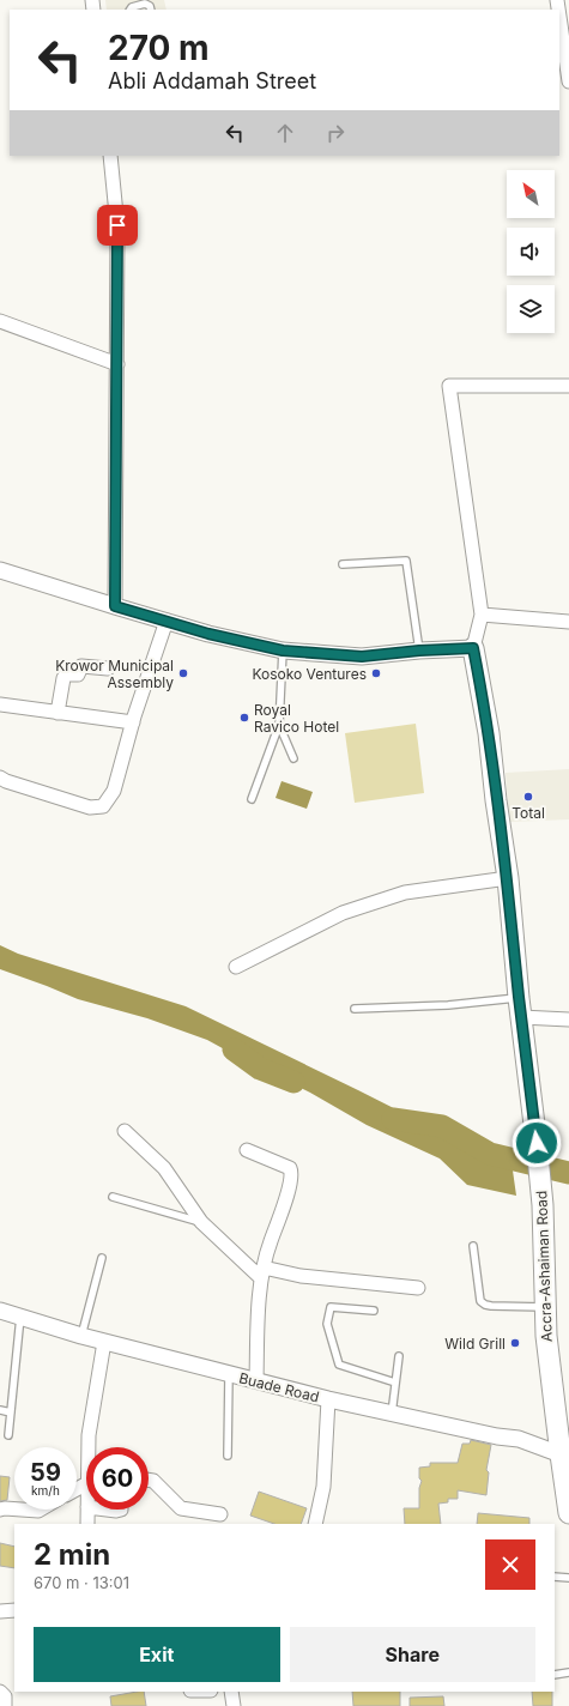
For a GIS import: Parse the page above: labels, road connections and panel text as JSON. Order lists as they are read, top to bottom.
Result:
{
  "streets": {
    "main road": ["Accra-Ashaiman Road"],
    "street": ["Buade Road"]
  },
  "crossings": [
    ["Accra-Ashaiman Road", "Buade Road"]
  ],
  "places": [
    "Krowor Municipal Assembly",
    "Kosoko Ventures",
    "Royal Ravico Hotel",
    "Total",
    "Wild Grill"
  ],
  "north": "top left",
  "page": {
    "turn": ["270 m", "Abli Addamah Street"],
    "speed": "59 km/h",
    "limit": "60",
    "heading": ["2 min", "670 m · 13:01"],
    "buttons": ["Exit", "Share"]
  }
}
